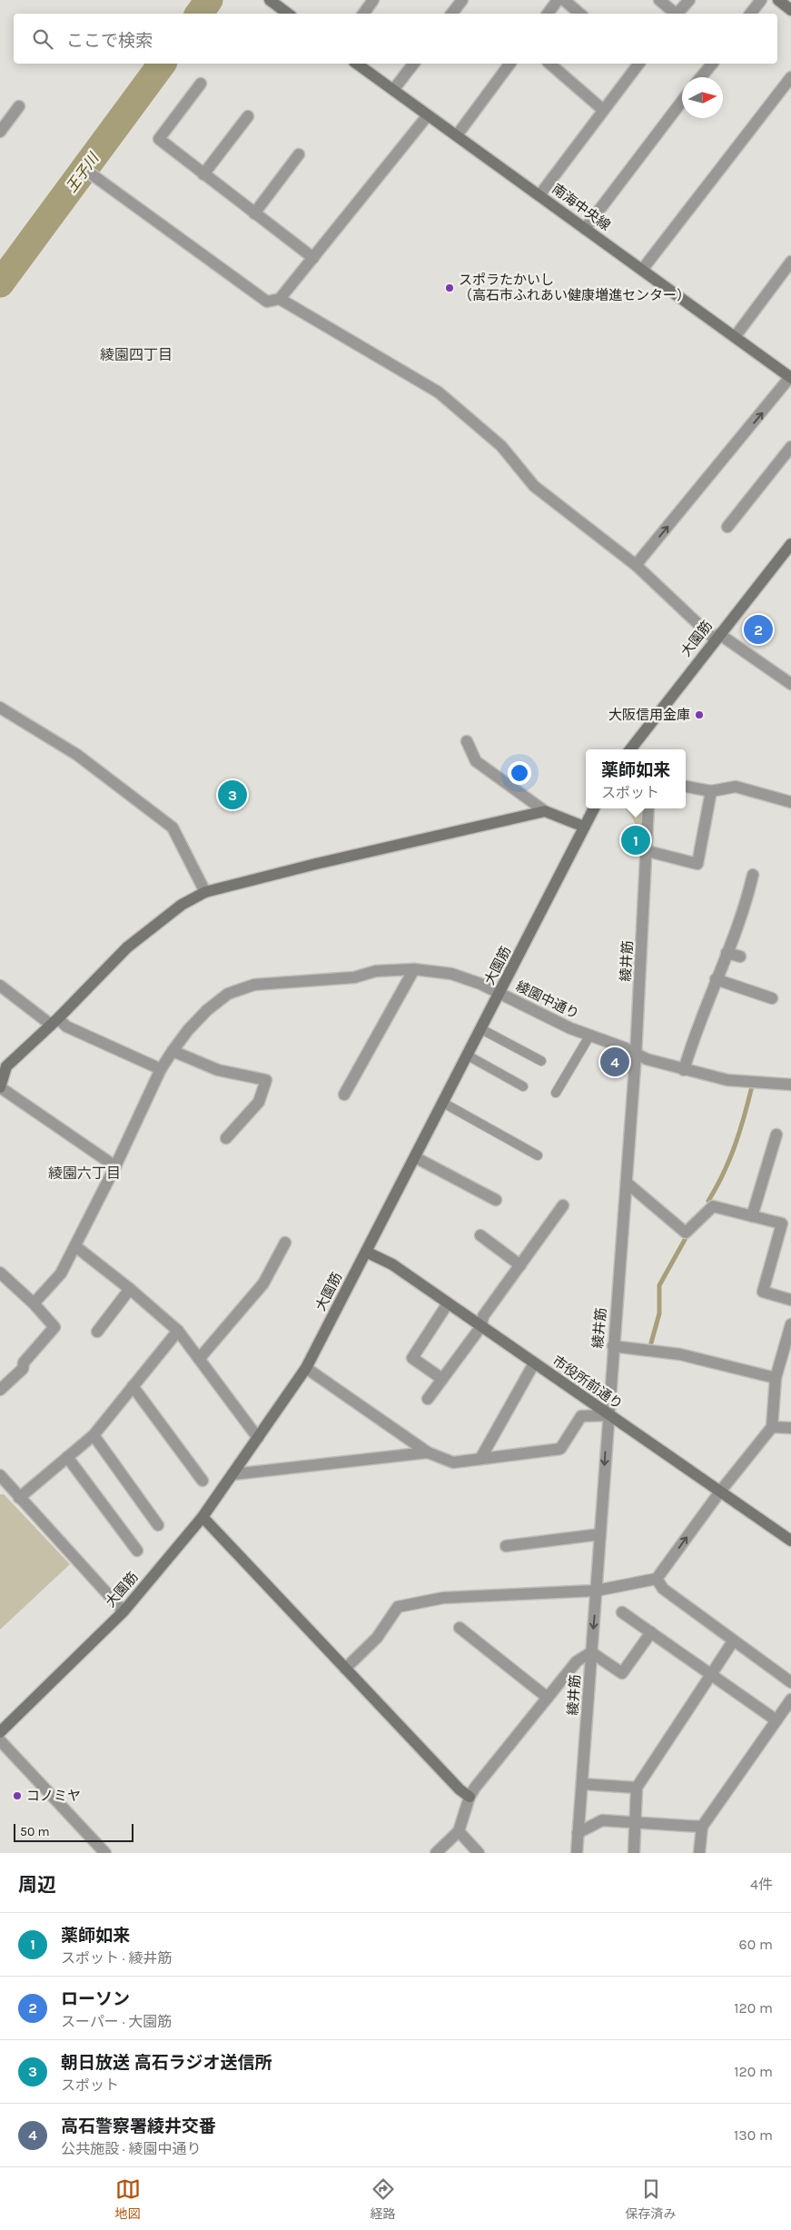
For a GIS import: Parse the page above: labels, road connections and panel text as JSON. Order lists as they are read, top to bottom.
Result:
{
  "streets": {
    "street": [
      "南海中央線",
      "大園筋",
      "綾井筋",
      "綾園中通り",
      "市役所前通り"
    ]
  },
  "crossings": [
    ["大園筋", "綾園中通り"],
    ["大園筋", "市役所前通り"],
    ["綾井筋", "綾園中通り"],
    ["綾井筋", "市役所前通り"]
  ],
  "districts": ["綾園四丁目", "綾園六丁目"],
  "water": ["王子川"],
  "places": ["スポラたかいし （高石市ふれあい健康増進センター）", "大阪信用金庫", "コノミヤ"],
  "scale_bar": "50 m",
  "north": "right",
  "page": {
    "search": "ここで検索",
    "pins": [
      "2",
      "3",
      "1",
      "4"
    ],
    "popup": ["薬師如来", "スポット"],
    "scale": "50 m",
    "heading": ["周辺", "4件"],
    "list": [
      {
        "mark": "1",
        "name": "薬師如来",
        "note": "スポット · 綾井筋",
        "value": "60 m"
      },
      {
        "mark": "2",
        "name": "ローソン",
        "note": "スーパー · 大園筋",
        "value": "120 m"
      },
      {
        "mark": "3",
        "name": "朝日放送 高石ラジオ送信所",
        "note": "スポット",
        "value": "120 m"
      },
      {
        "mark": "4",
        "name": "高石警察署綾井交番",
        "note": "公共施設 · 綾園中通り",
        "value": "130 m"
      }
    ],
    "nav": ["地図", "経路", "保存済み"]
  }
}
